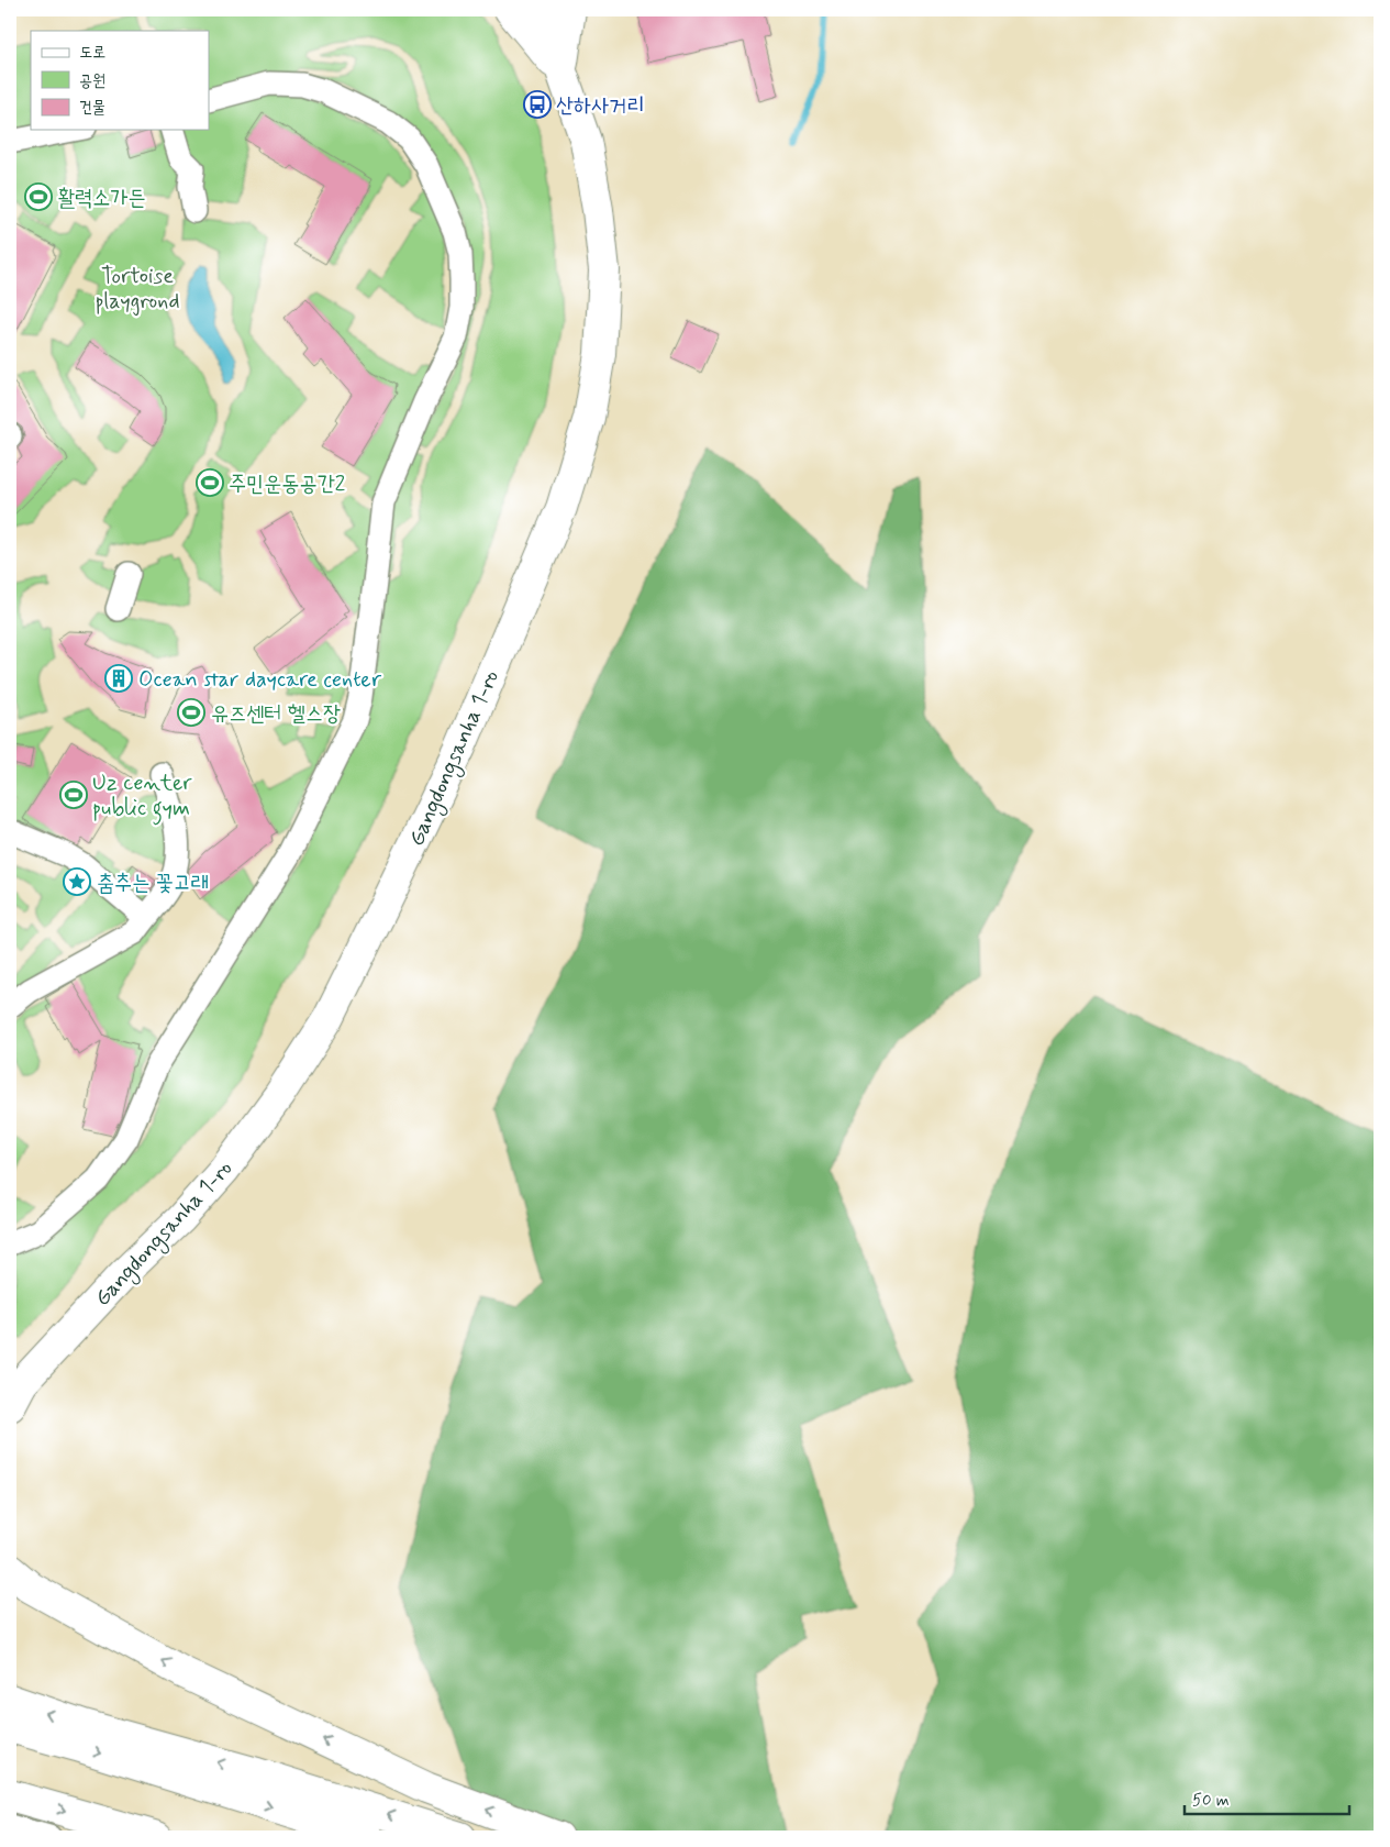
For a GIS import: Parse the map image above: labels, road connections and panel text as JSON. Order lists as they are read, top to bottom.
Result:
{
  "streets": {
    "main road": ["Gangdongsanha 1-ro"]
  },
  "parks": ["Tortoise playgrond"],
  "places": {
    "bus stop": ["산하사거리"],
    "sports": [
      "활력소가든",
      "주민운동공간2",
      "유즈센터 헬스장",
      "Uz center public gym"
    ],
    "building": ["Ocean star daycare center"],
    "place": ["춤추는 꽃고래"]
  },
  "legend": ["도로", "공원", "건물"],
  "scale_bar": "50 m"
}
